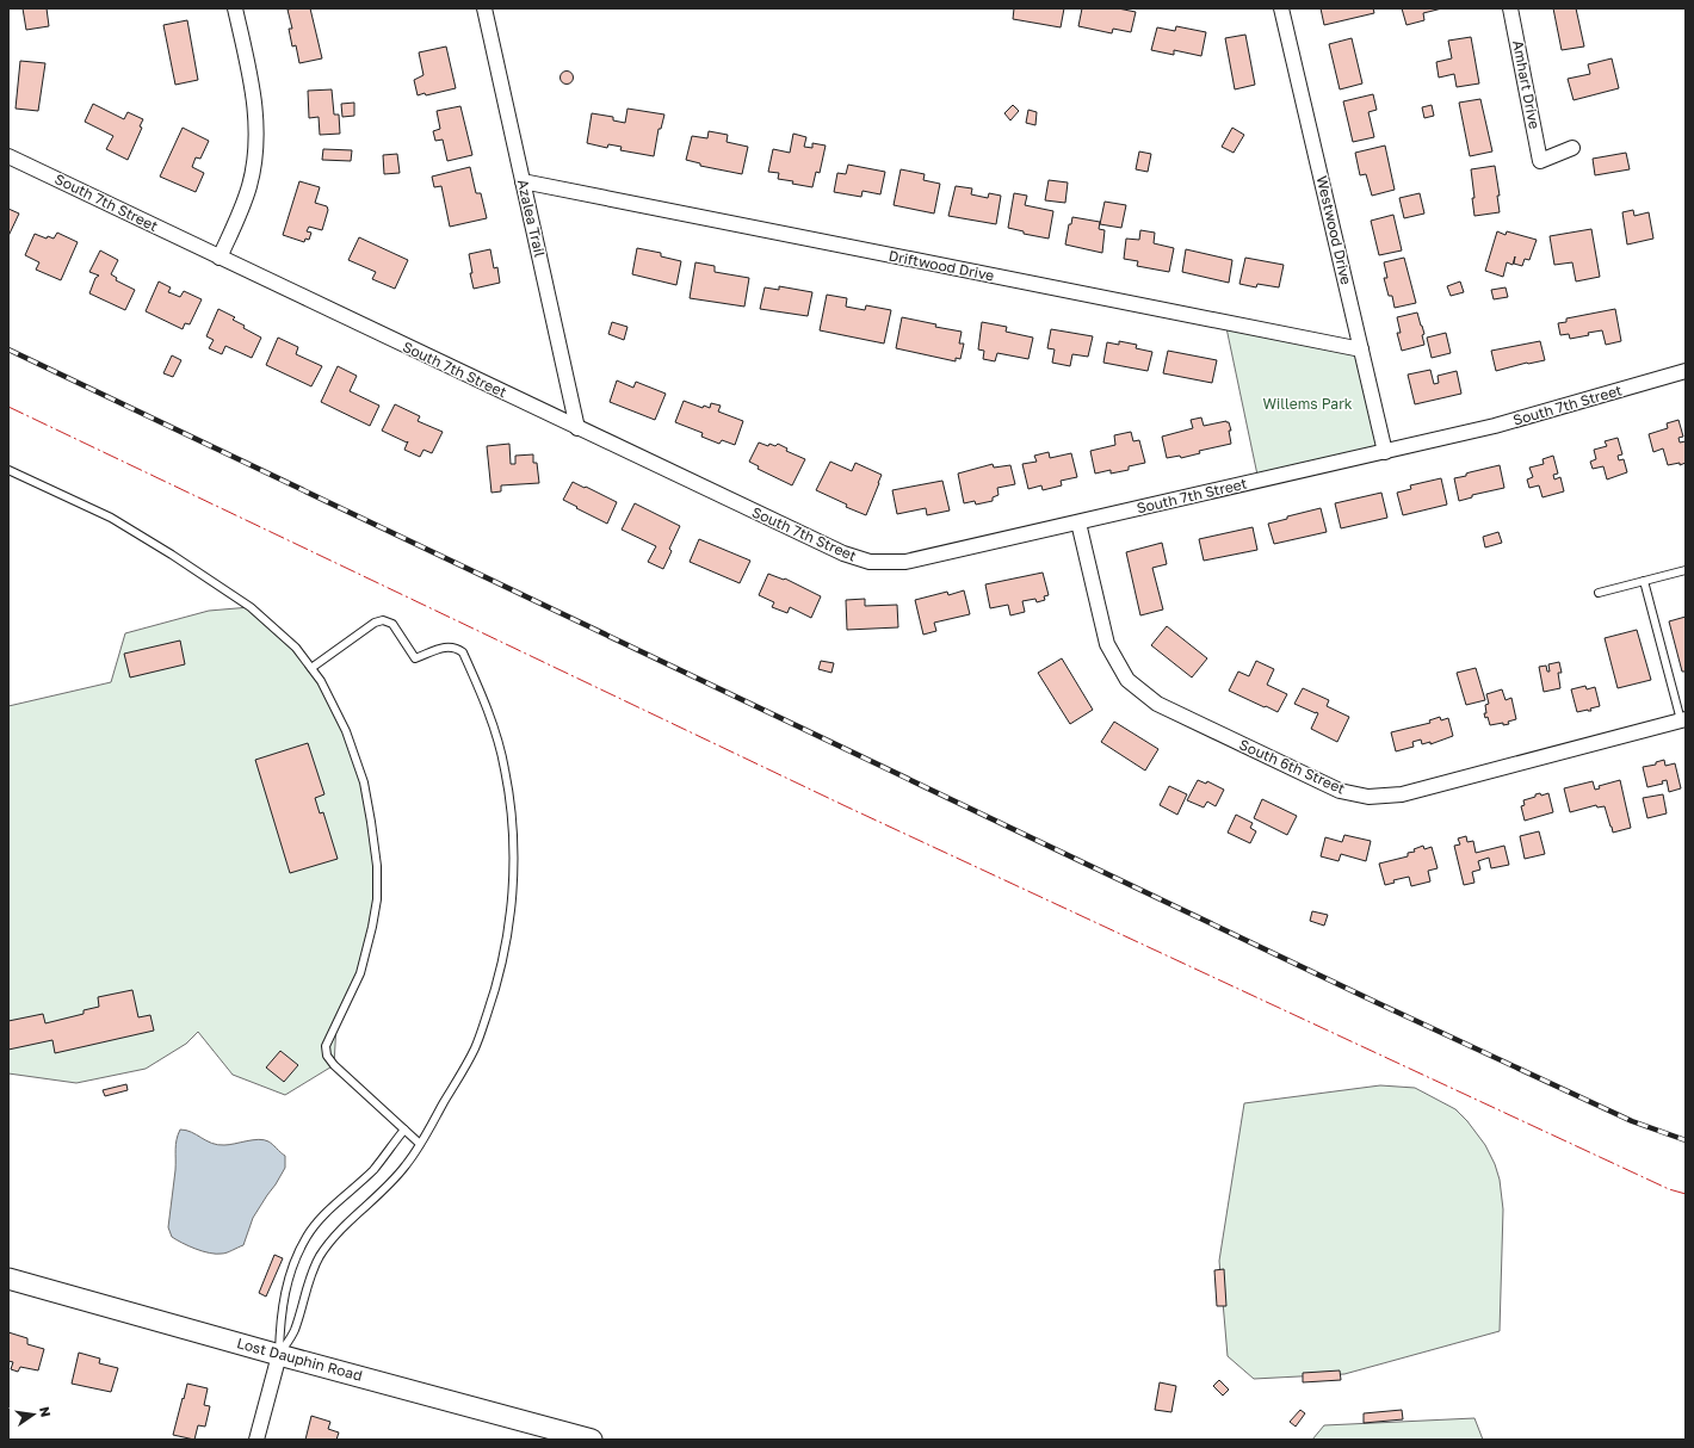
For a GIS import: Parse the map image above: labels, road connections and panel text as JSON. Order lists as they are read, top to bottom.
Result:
{
  "streets": {
    "main road": ["Lost Dauphin Road"],
    "street": [
      "Amhart Drive",
      "South 7th Street",
      "Azalea Trail",
      "Westwood Drive",
      "Driftwood Drive",
      "South 6th Street"
    ]
  },
  "crossings": [
    ["South 7th Street", "Azalea Trail"],
    ["South 7th Street", "Westwood Drive"],
    ["South 7th Street", "South 6th Street"],
    ["Azalea Trail", "Driftwood Drive"],
    ["Westwood Drive", "Driftwood Drive"]
  ],
  "parks": ["Willems Park"],
  "north": "right"
}
